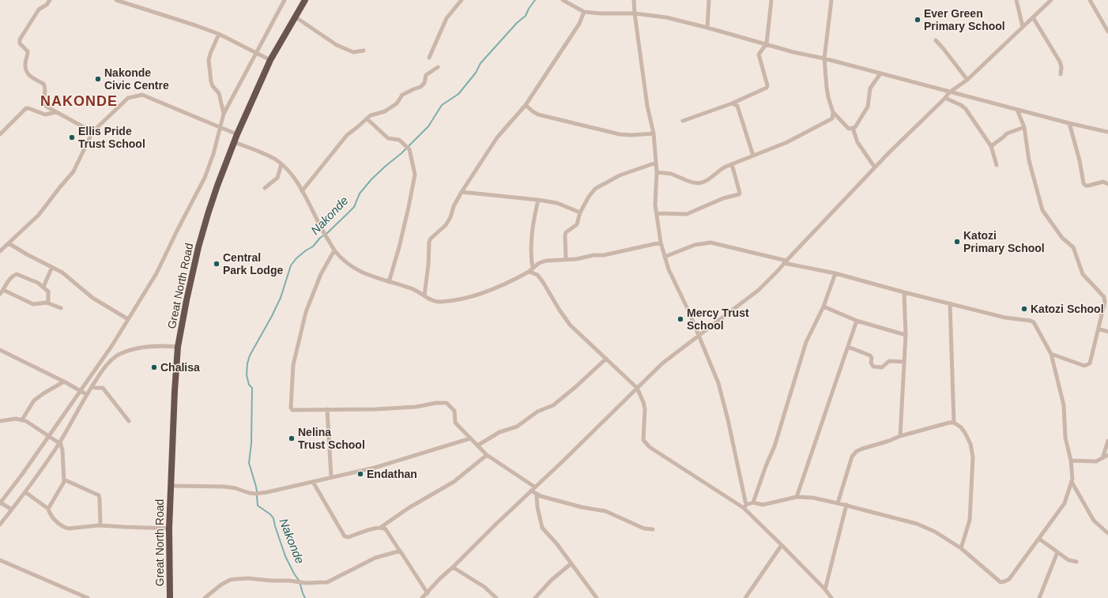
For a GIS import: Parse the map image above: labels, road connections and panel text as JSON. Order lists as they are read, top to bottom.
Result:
{
  "streets": {
    "highway": ["Great North Road"]
  },
  "districts": ["NAKONDE"],
  "water": ["Nakonde"],
  "places": [
    "Ever Green Primary School",
    "Nakonde Civic Centre",
    "Ellis Pride Trust School",
    "Katozi Primary School",
    "Central Park Lodge",
    "Katozi School",
    "Mercy Trust School",
    "Chalisa",
    "Nelina Trust School",
    "Endathan"
  ]
}
